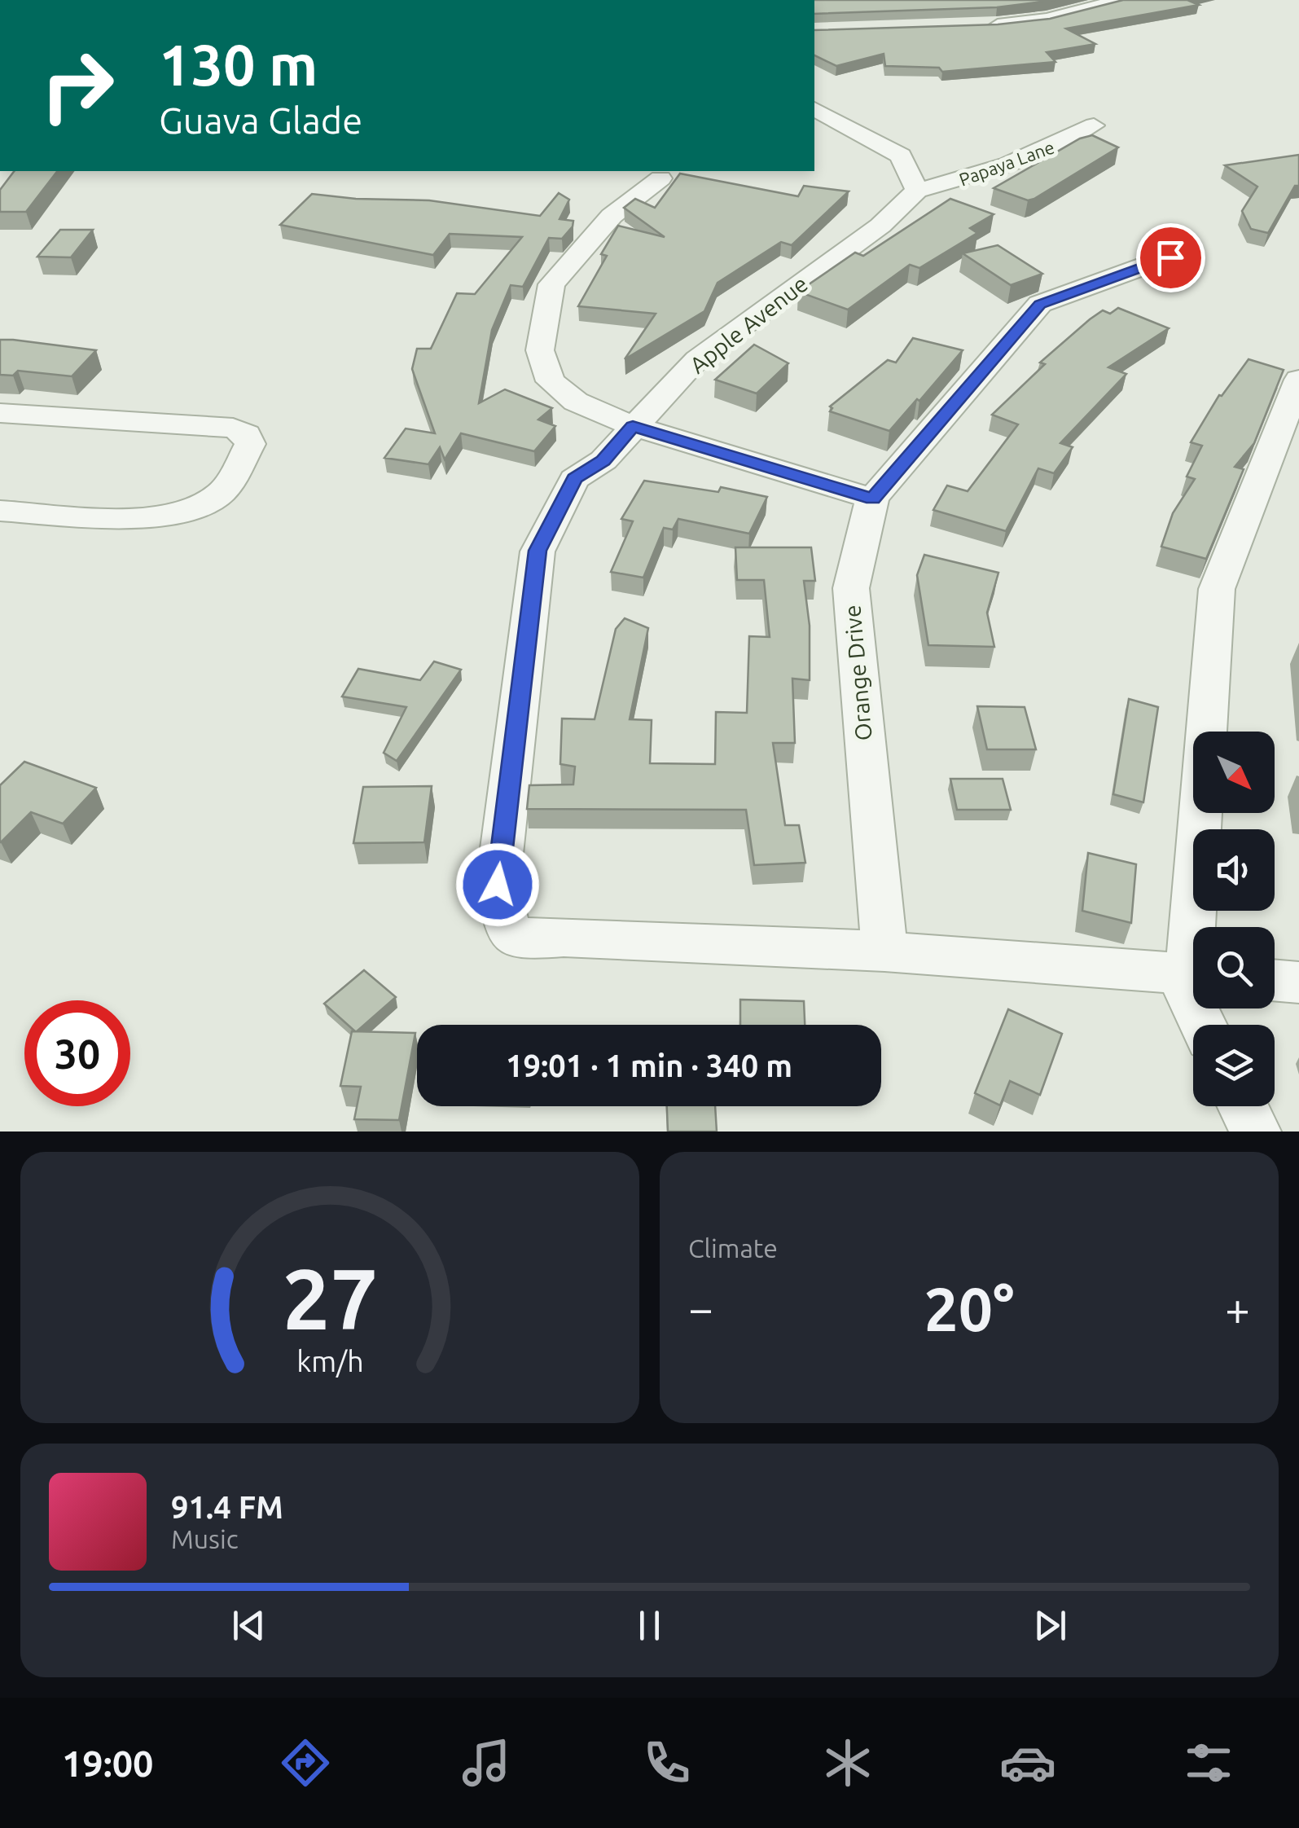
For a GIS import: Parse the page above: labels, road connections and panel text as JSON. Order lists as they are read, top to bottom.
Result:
{
  "streets": {
    "street": ["Papaya Lane", "Apple Avenue", "Orange Drive"]
  },
  "crossings": [
    ["Papaya Lane", "Apple Avenue"],
    ["Apple Avenue", "Orange Drive"]
  ],
  "north": "bottom right",
  "page": {
    "turn": ["130 m", "Guava Glade"],
    "limit": "30",
    "trip": "19:01 · 1 min · 340 m",
    "tile": "Climate",
    "heat": ["−", "20°", "+"],
    "song": ["91.4 FM", "Music"],
    "tabs": "19:00",
    "gauge": ["27", "km/h"]
  }
}
